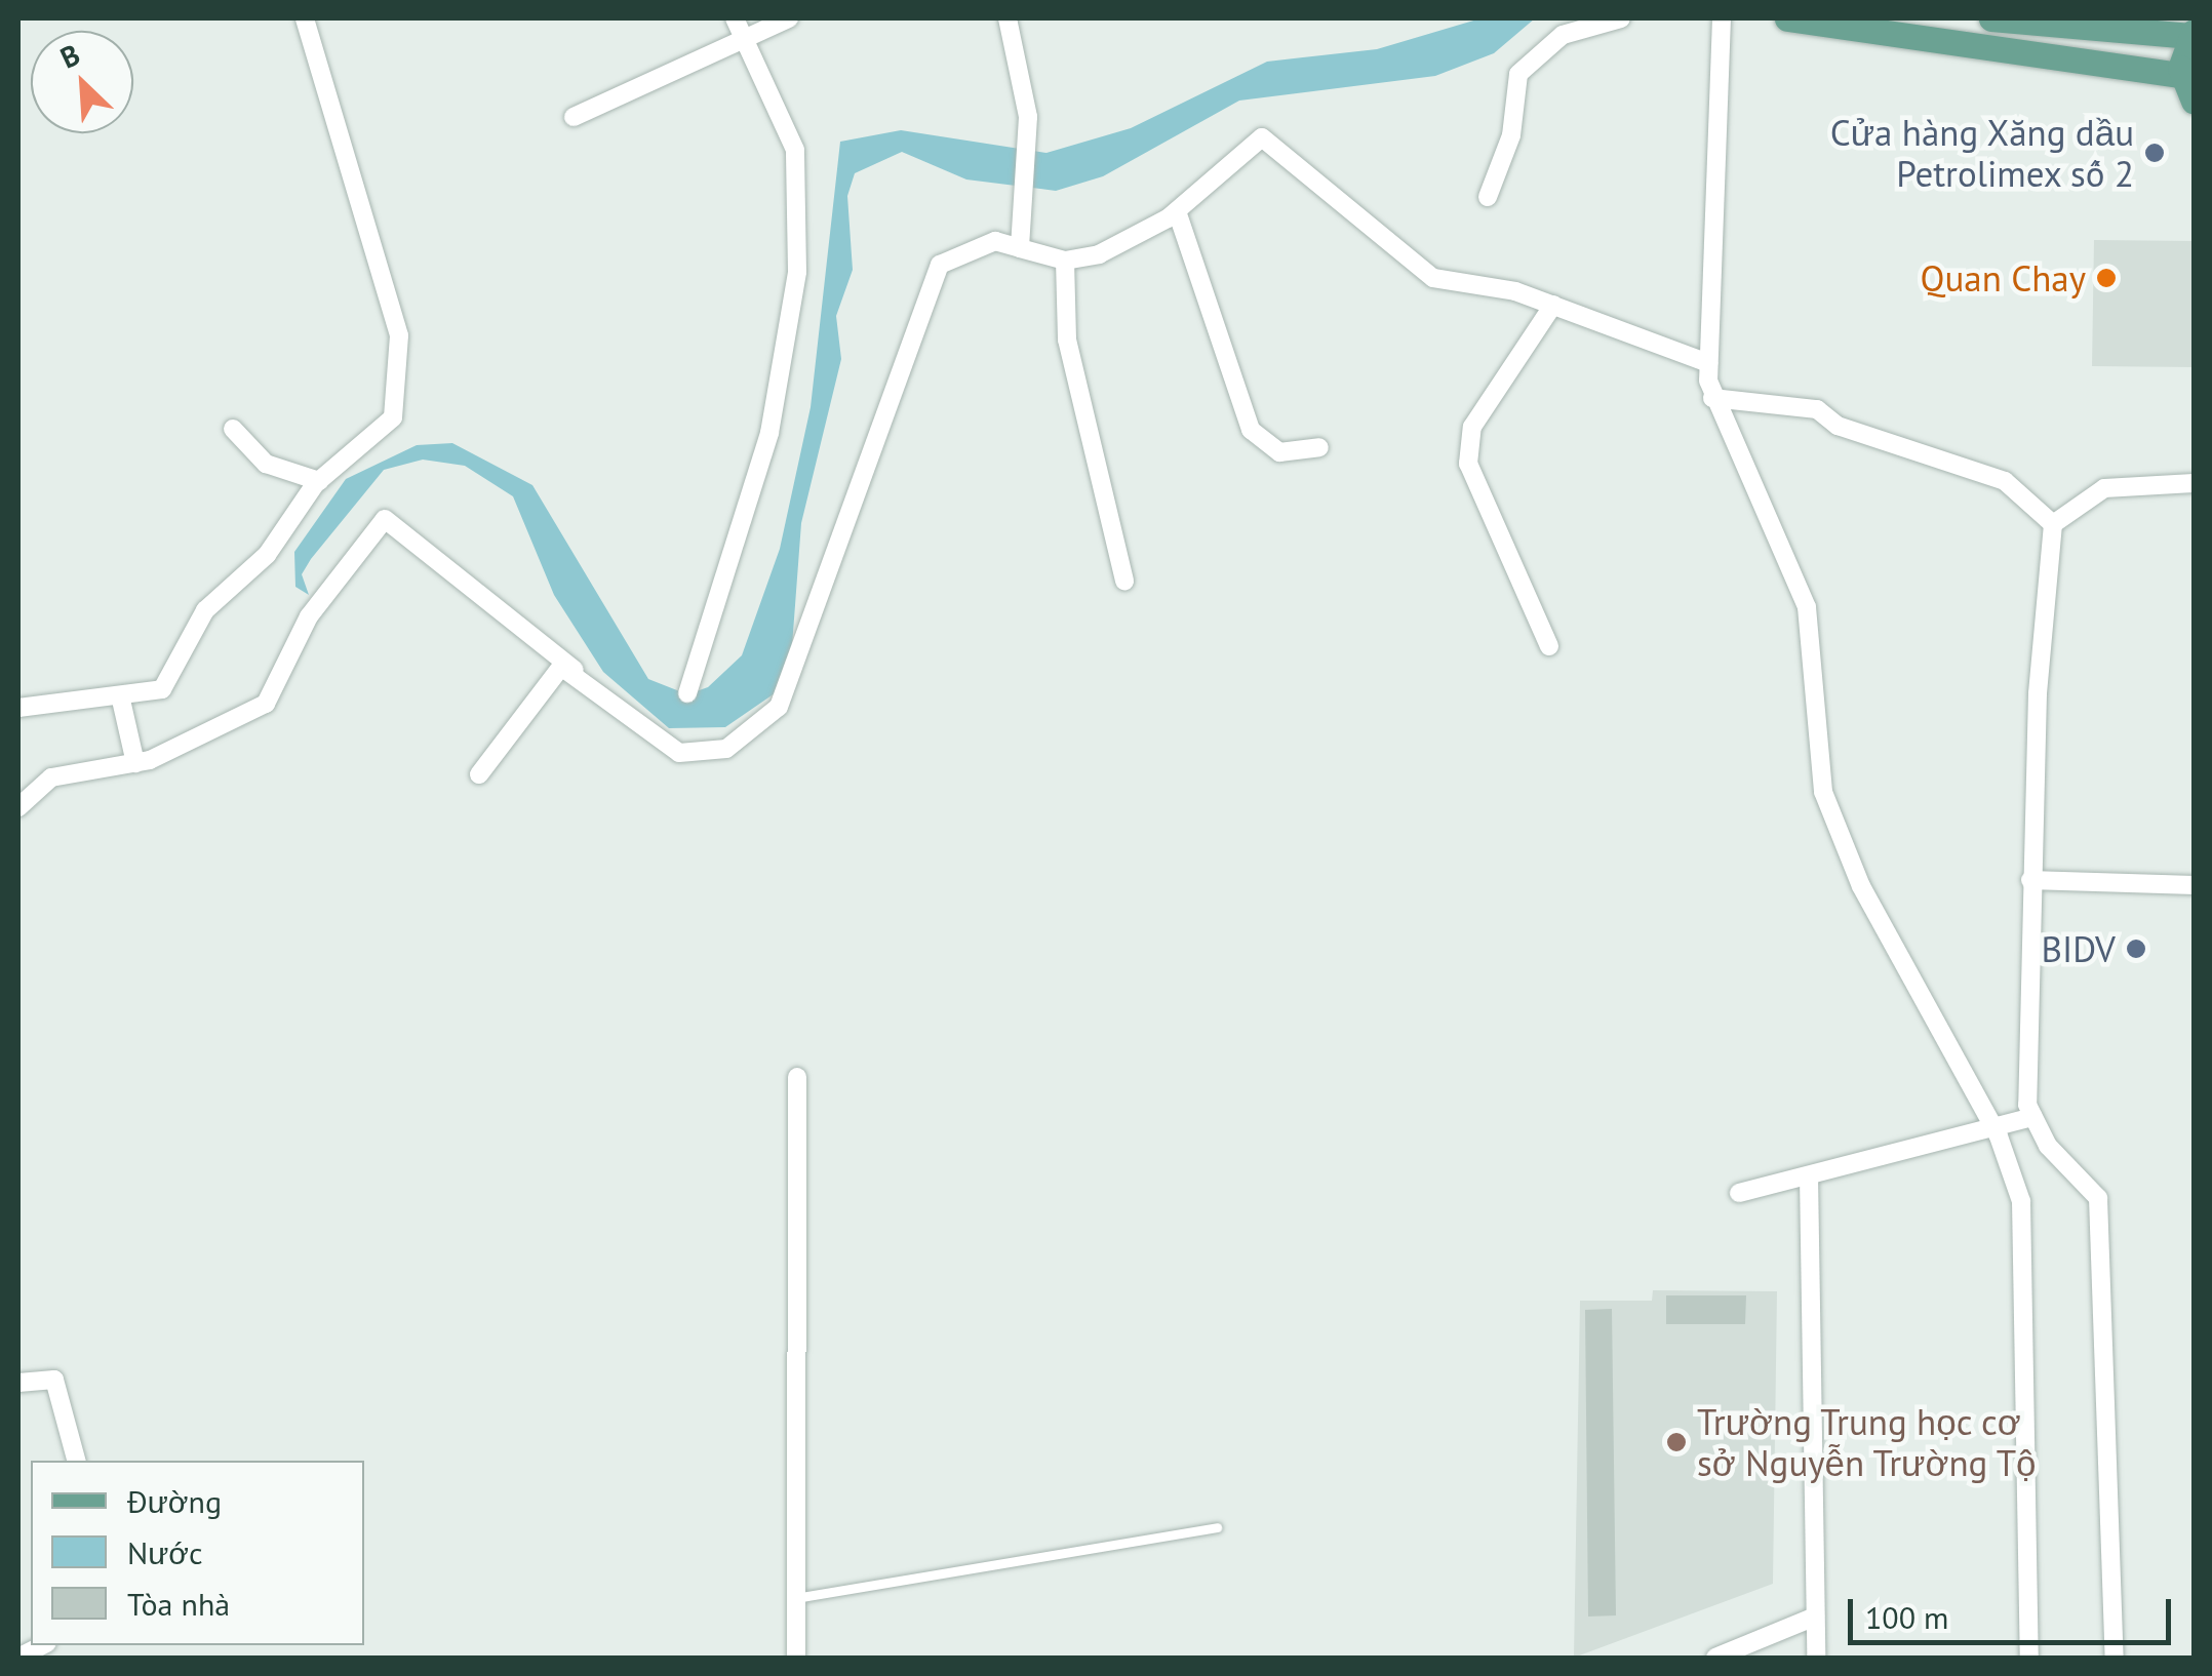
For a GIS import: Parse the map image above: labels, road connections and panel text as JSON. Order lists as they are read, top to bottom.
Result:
{
  "places": [
    "Cửa hàng Xăng dầu Petrolimex số 2",
    "Quan Chay",
    "BIDV",
    "Trường Trung học cơ sở Nguyễn Trường Tộ"
  ],
  "legend": ["Đường", "Nước", "Tòa nhà"],
  "scale_bar": "100 m",
  "north": "top left"
}
